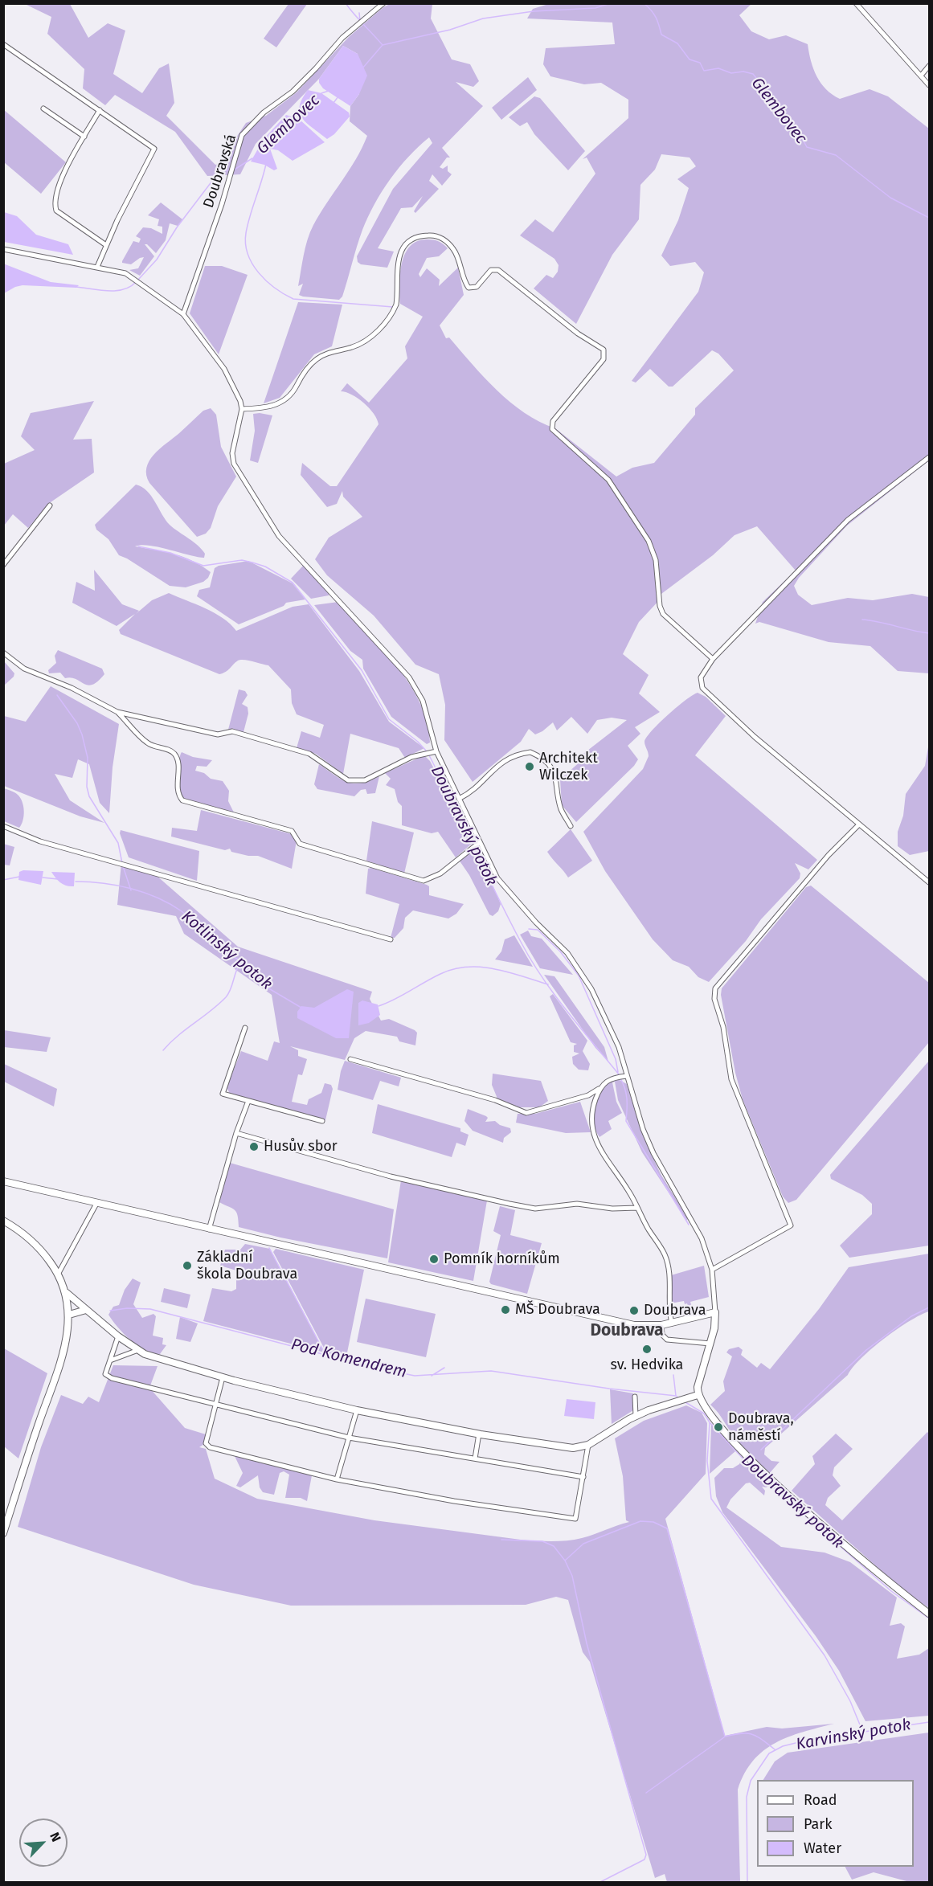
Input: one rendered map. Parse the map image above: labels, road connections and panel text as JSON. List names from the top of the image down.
{
  "streets": {
    "street": ["Doubravská"]
  },
  "districts": ["Doubrava"],
  "water": [
    "Glembovec",
    "Doubravský potok",
    "Kotlinský potok",
    "Pod Komendrem",
    "Karvinský potok"
  ],
  "places": [
    "Architekt Wilczek",
    "Husův sbor",
    "Pomník horníkům",
    "Základní škola Doubrava",
    "MŠ Doubrava",
    "Doubrava",
    "sv. Hedvika",
    "Doubrava, náměstí"
  ],
  "legend": ["Road", "Park", "Water"],
  "north": "top right"
}
